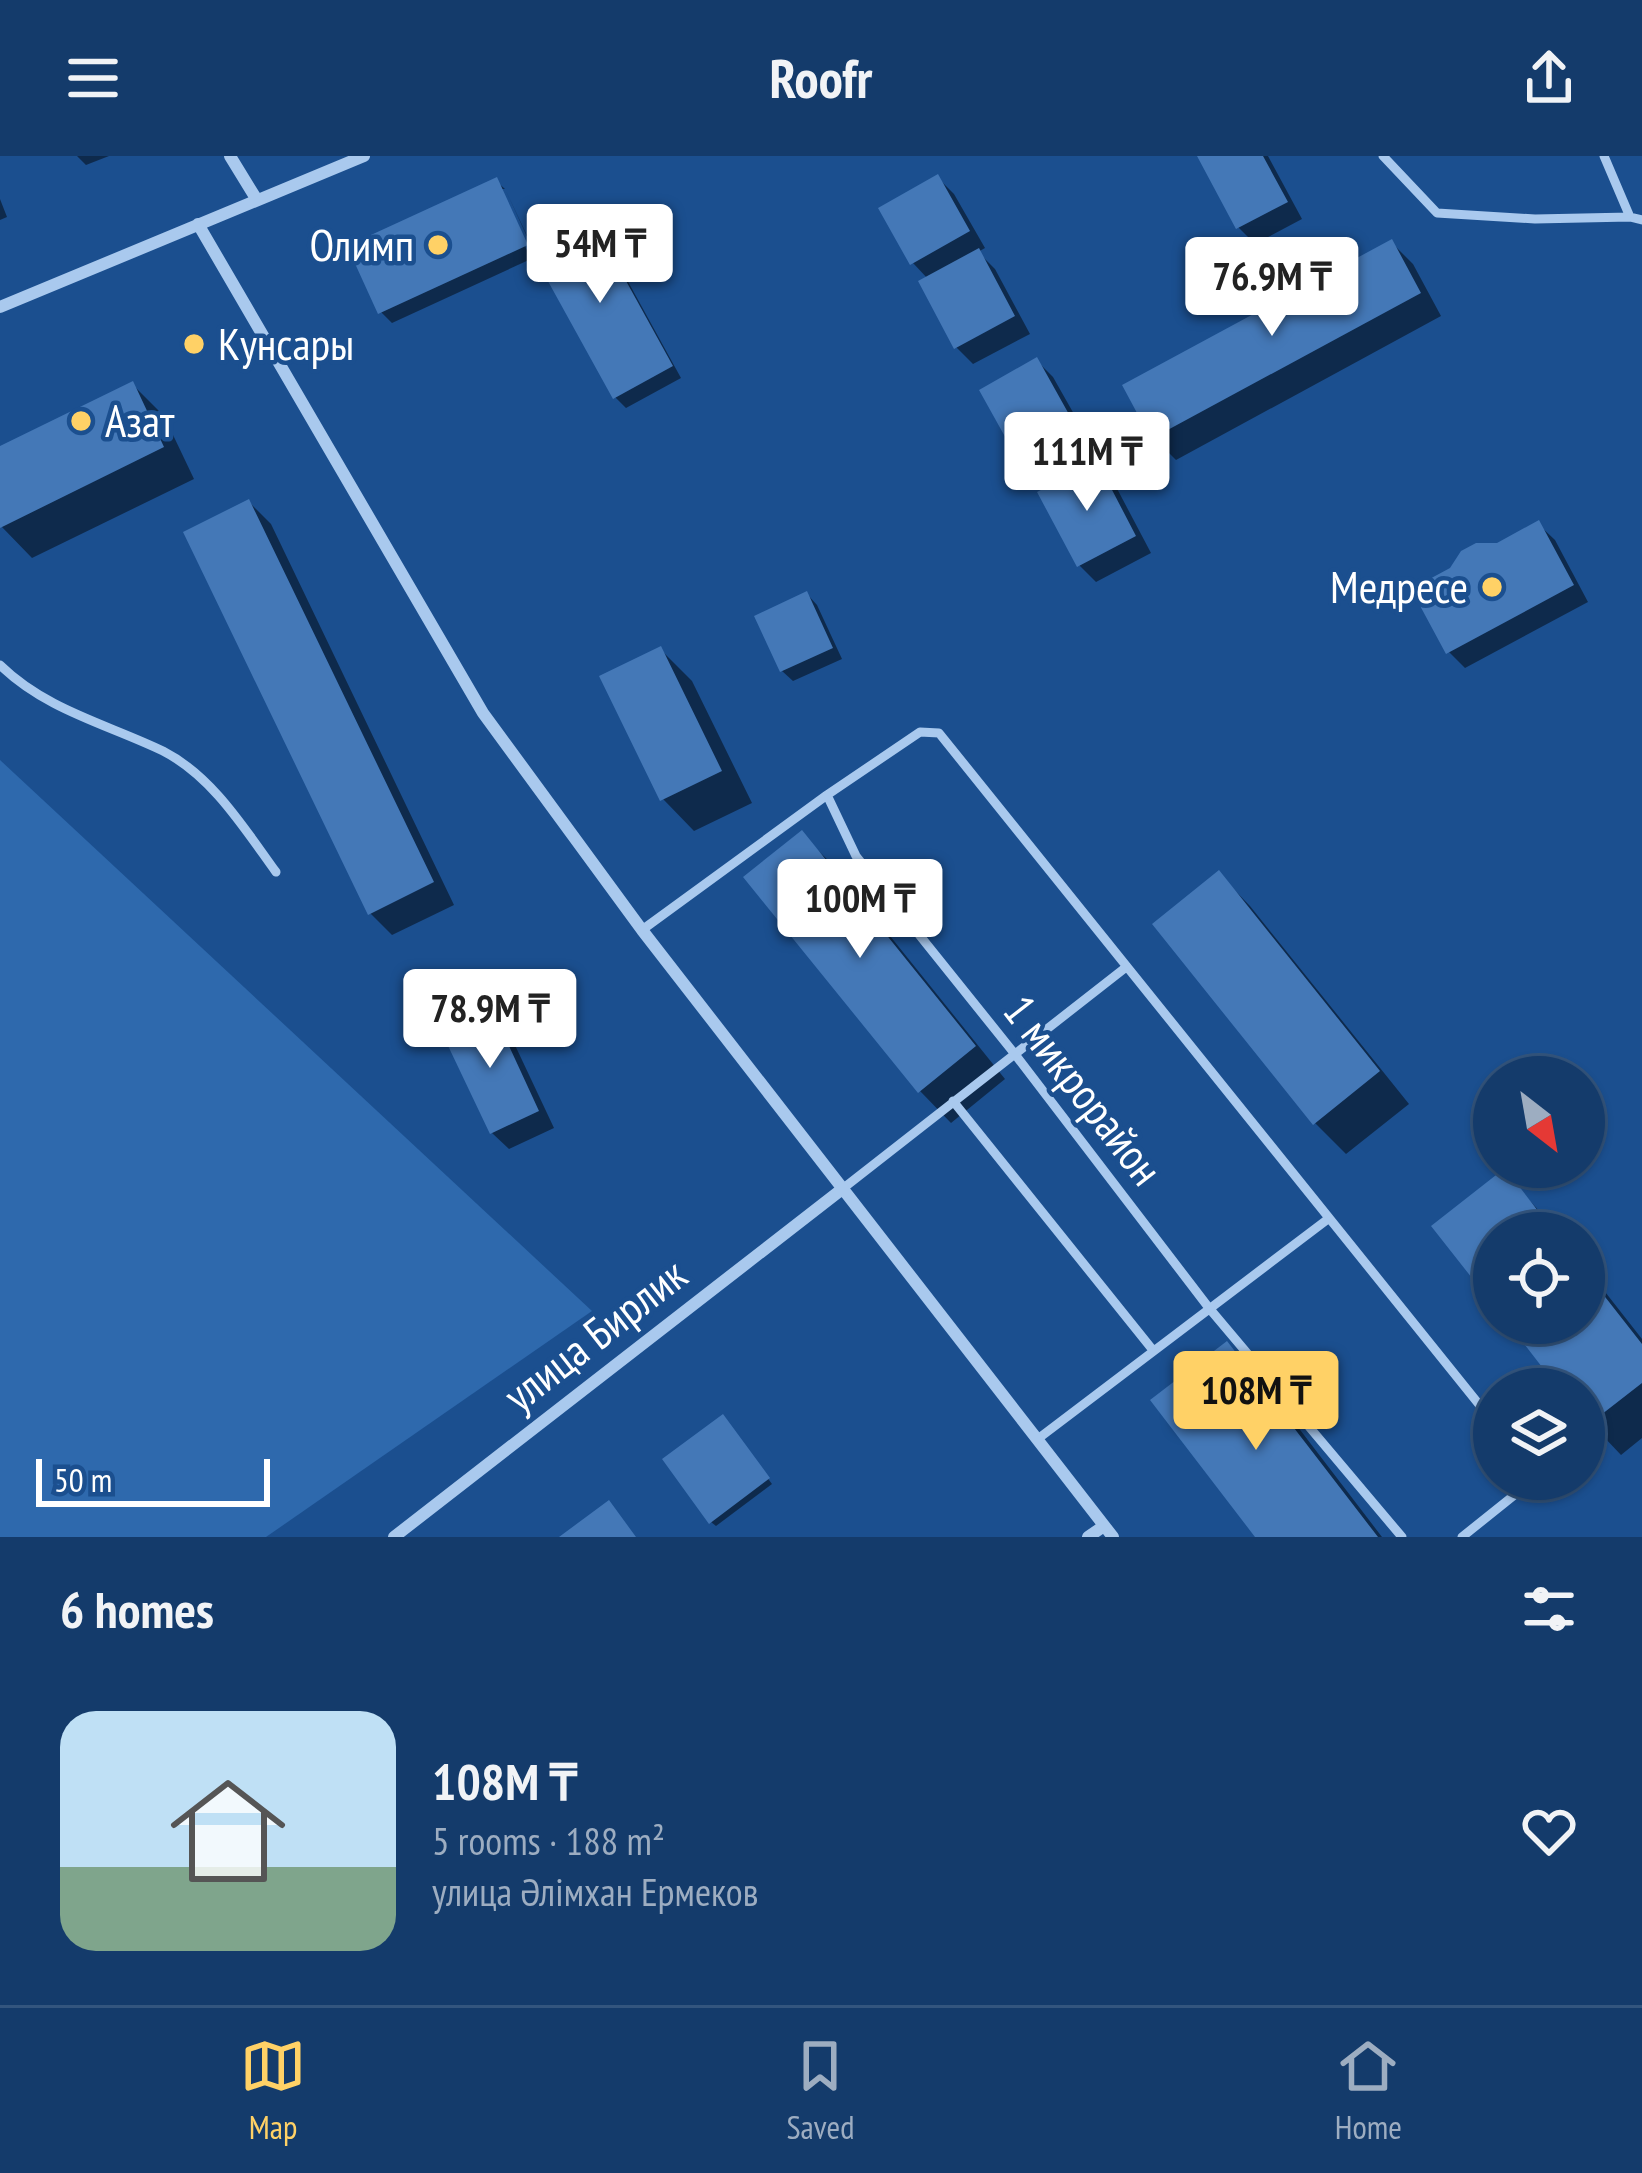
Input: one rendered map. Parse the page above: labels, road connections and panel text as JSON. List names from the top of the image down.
{
  "streets": {
    "street": ["улица Бирлик"],
    "lane": ["1 микрорайон"]
  },
  "places": [
    "Олимп",
    "Кунсары",
    "Азат",
    "Медресе"
  ],
  "scale_bar": "50 m",
  "north": "bottom right",
  "page": {
    "header": "Roofr",
    "price": [
      "54M ₸",
      "76.9M ₸",
      "111M ₸",
      "100M ₸",
      "78.9M ₸",
      "108M ₸"
    ],
    "scale": "50 m",
    "heading": "6 homes",
    "list": [
      {
        "name": "108M ₸",
        "note": "5 rooms · 188 m² · улица Әлімхан Ермеков"
      }
    ],
    "tabs": ["Map", "Saved", "Home"]
  }
}
